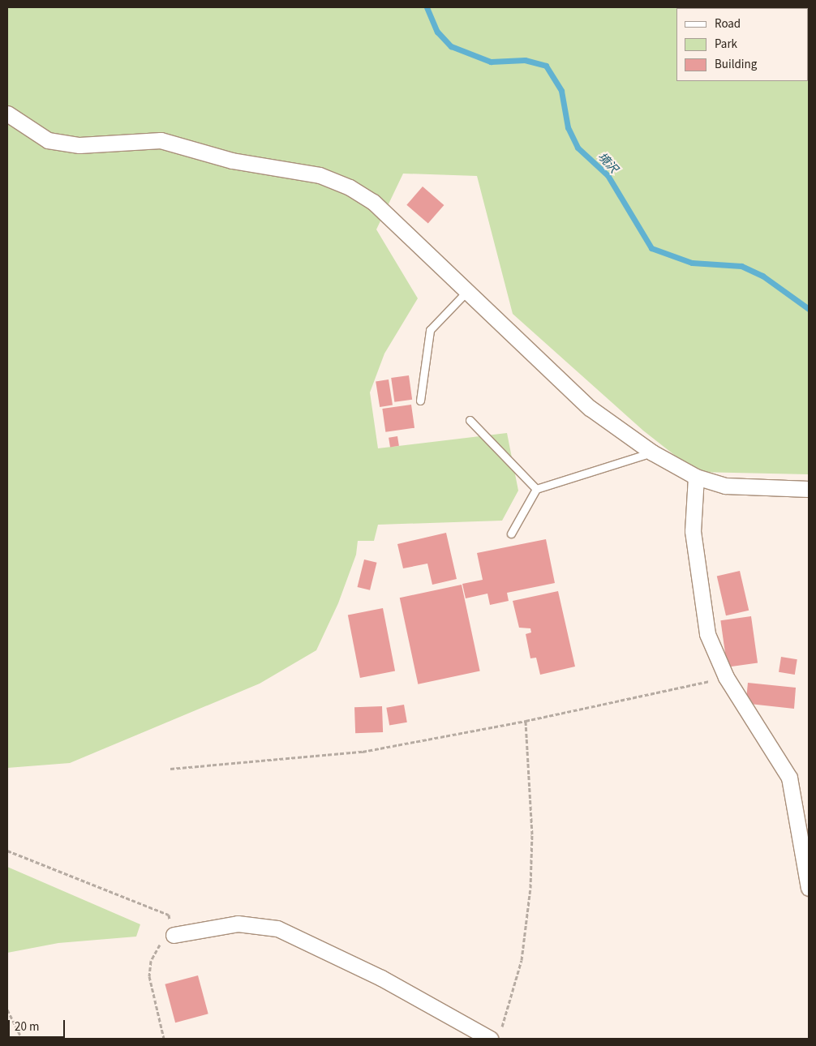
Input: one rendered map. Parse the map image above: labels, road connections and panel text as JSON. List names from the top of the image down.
{
  "water": ["境沢"],
  "legend": ["Road", "Park", "Building"],
  "scale_bar": "20 m"
}
